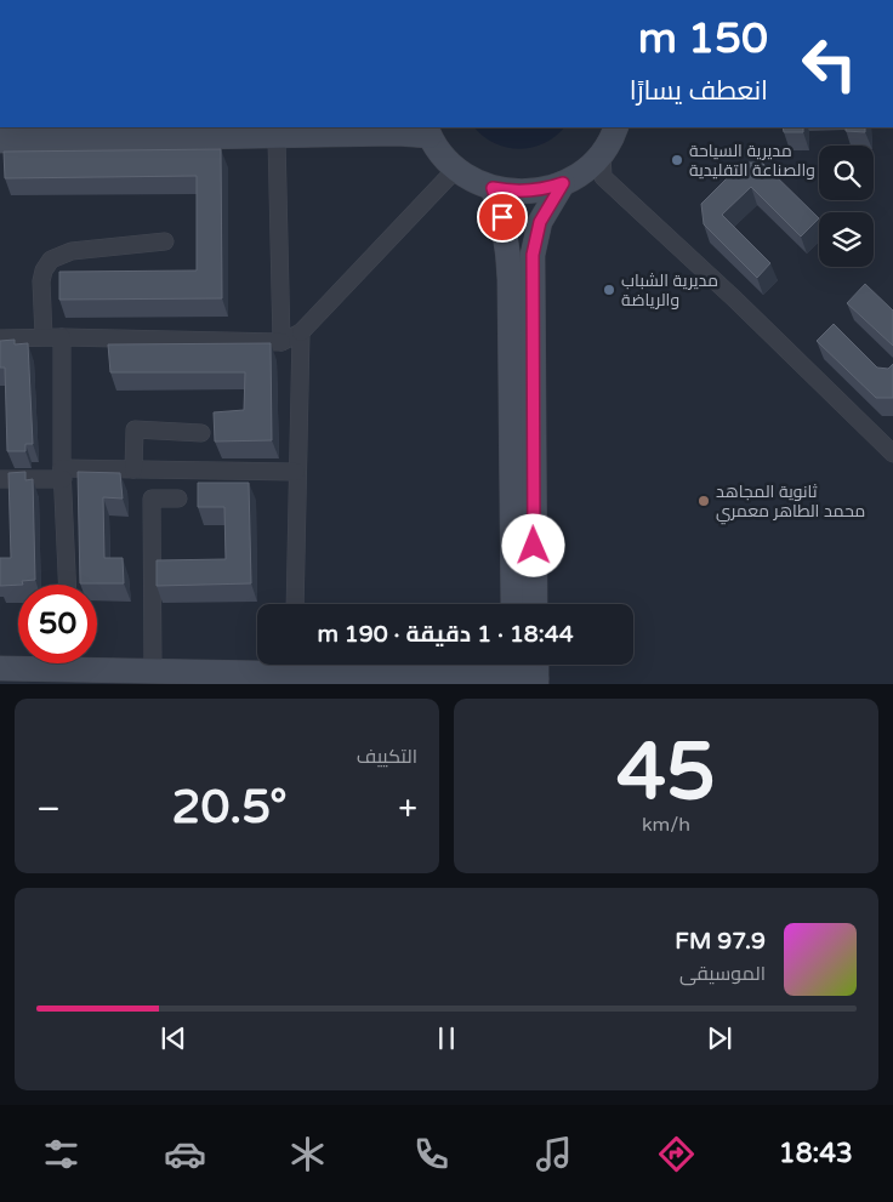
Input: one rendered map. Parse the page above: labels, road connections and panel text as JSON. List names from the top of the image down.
{
  "places": ["مديرية السياحة والصناعة التقليدية", "مديرية الشباب والرياضة", "ثانوية المجاهد محمد الطاهر معمري"],
  "page": {
    "turn": ["150 m", "انعطف يسارًا"],
    "limit": "50",
    "trip": "18:44 · 1 دقيقة · 190 m",
    "tile": [
      ["45", "km/h"],
      "التكييف"
    ],
    "heat": ["−", "20.5°", "+"],
    "song": ["97.9 FM", "الموسيقى"],
    "tabs": "18:43"
  }
}
